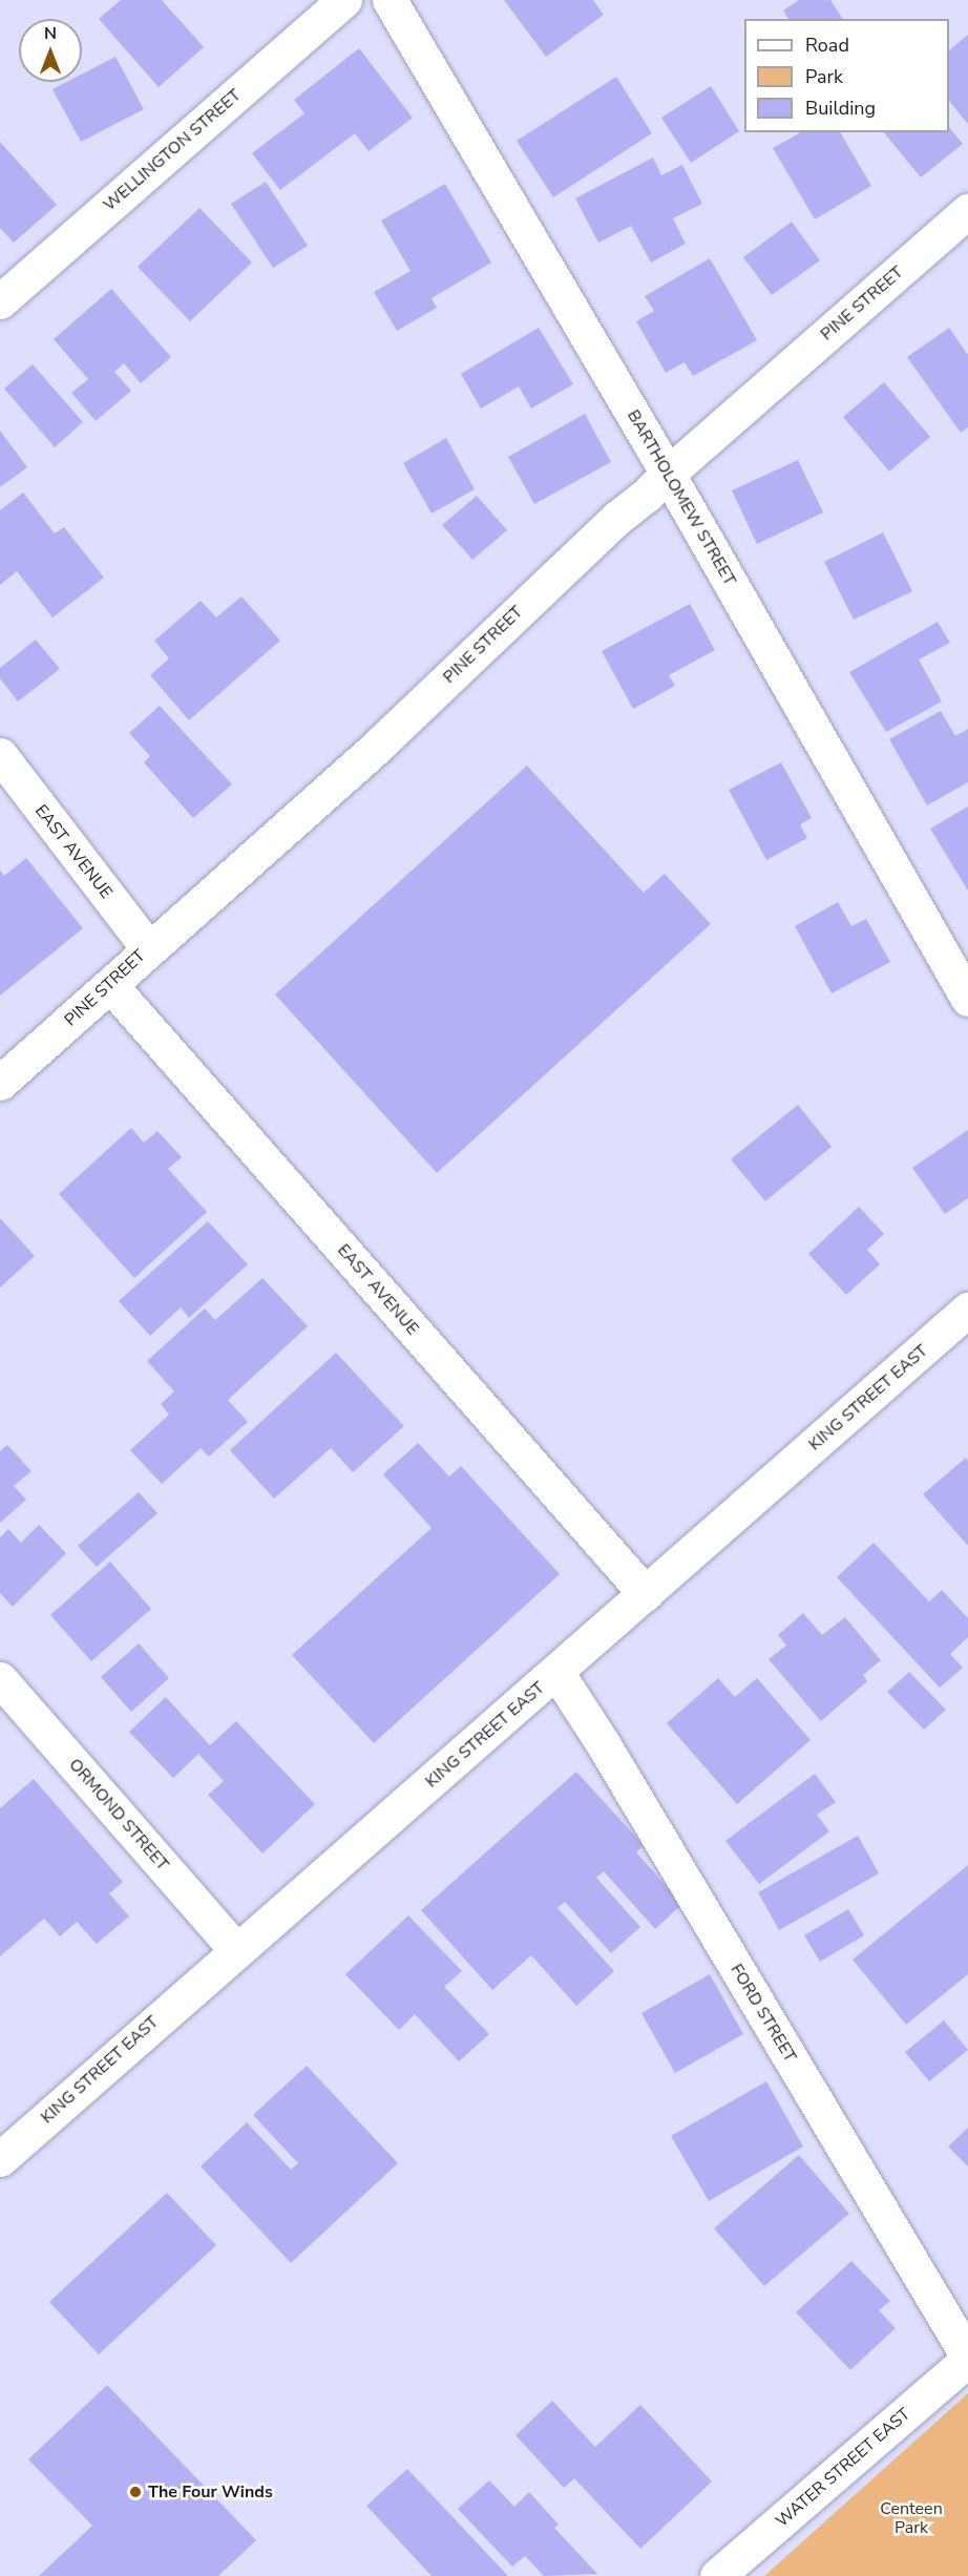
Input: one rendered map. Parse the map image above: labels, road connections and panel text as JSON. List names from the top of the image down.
{
  "streets": {
    "street": [
      "WELLINGTON STREET",
      "PINE STREET",
      "BARTHOLOMEW STREET",
      "EAST AVENUE",
      "KING STREET EAST",
      "ORMOND STREET",
      "FORD STREET",
      "WATER STREET EAST"
    ]
  },
  "crossings": [
    ["PINE STREET", "BARTHOLOMEW STREET"],
    ["PINE STREET", "EAST AVENUE"],
    ["EAST AVENUE", "KING STREET EAST"],
    ["KING STREET EAST", "ORMOND STREET"],
    ["KING STREET EAST", "FORD STREET"],
    ["FORD STREET", "WATER STREET EAST"]
  ],
  "parks": ["Centeen Park"],
  "places": ["The Four Winds"],
  "legend": ["Road", "Park", "Building"],
  "north": "top"
}
